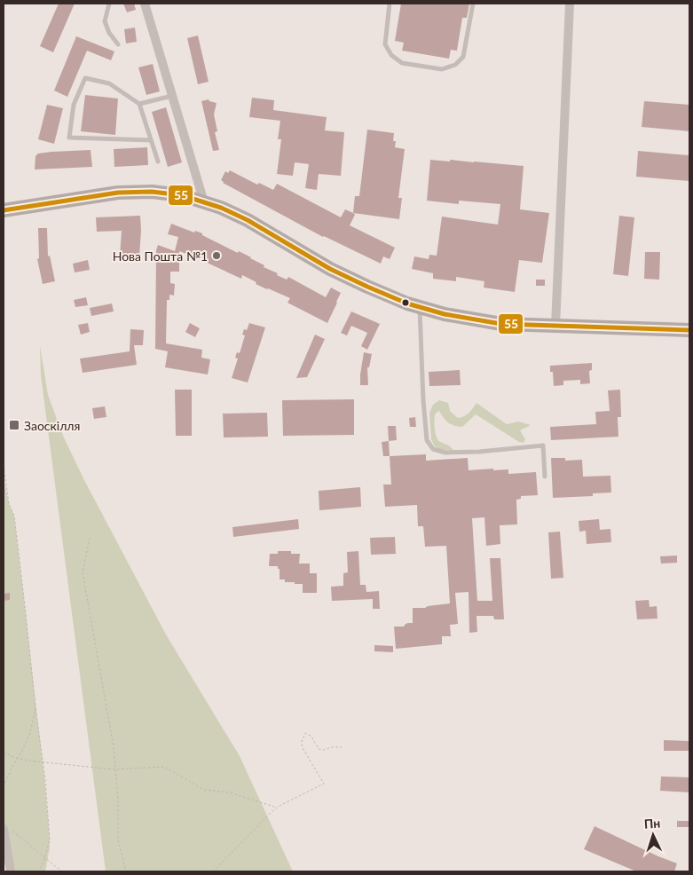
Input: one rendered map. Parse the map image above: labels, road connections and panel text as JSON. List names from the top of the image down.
{
  "places": {
    "other": ["Нова Пошта №1"],
    "transit": ["Заоскiлля"]
  },
  "lines": ["transit line 55"],
  "north": "top"
}
